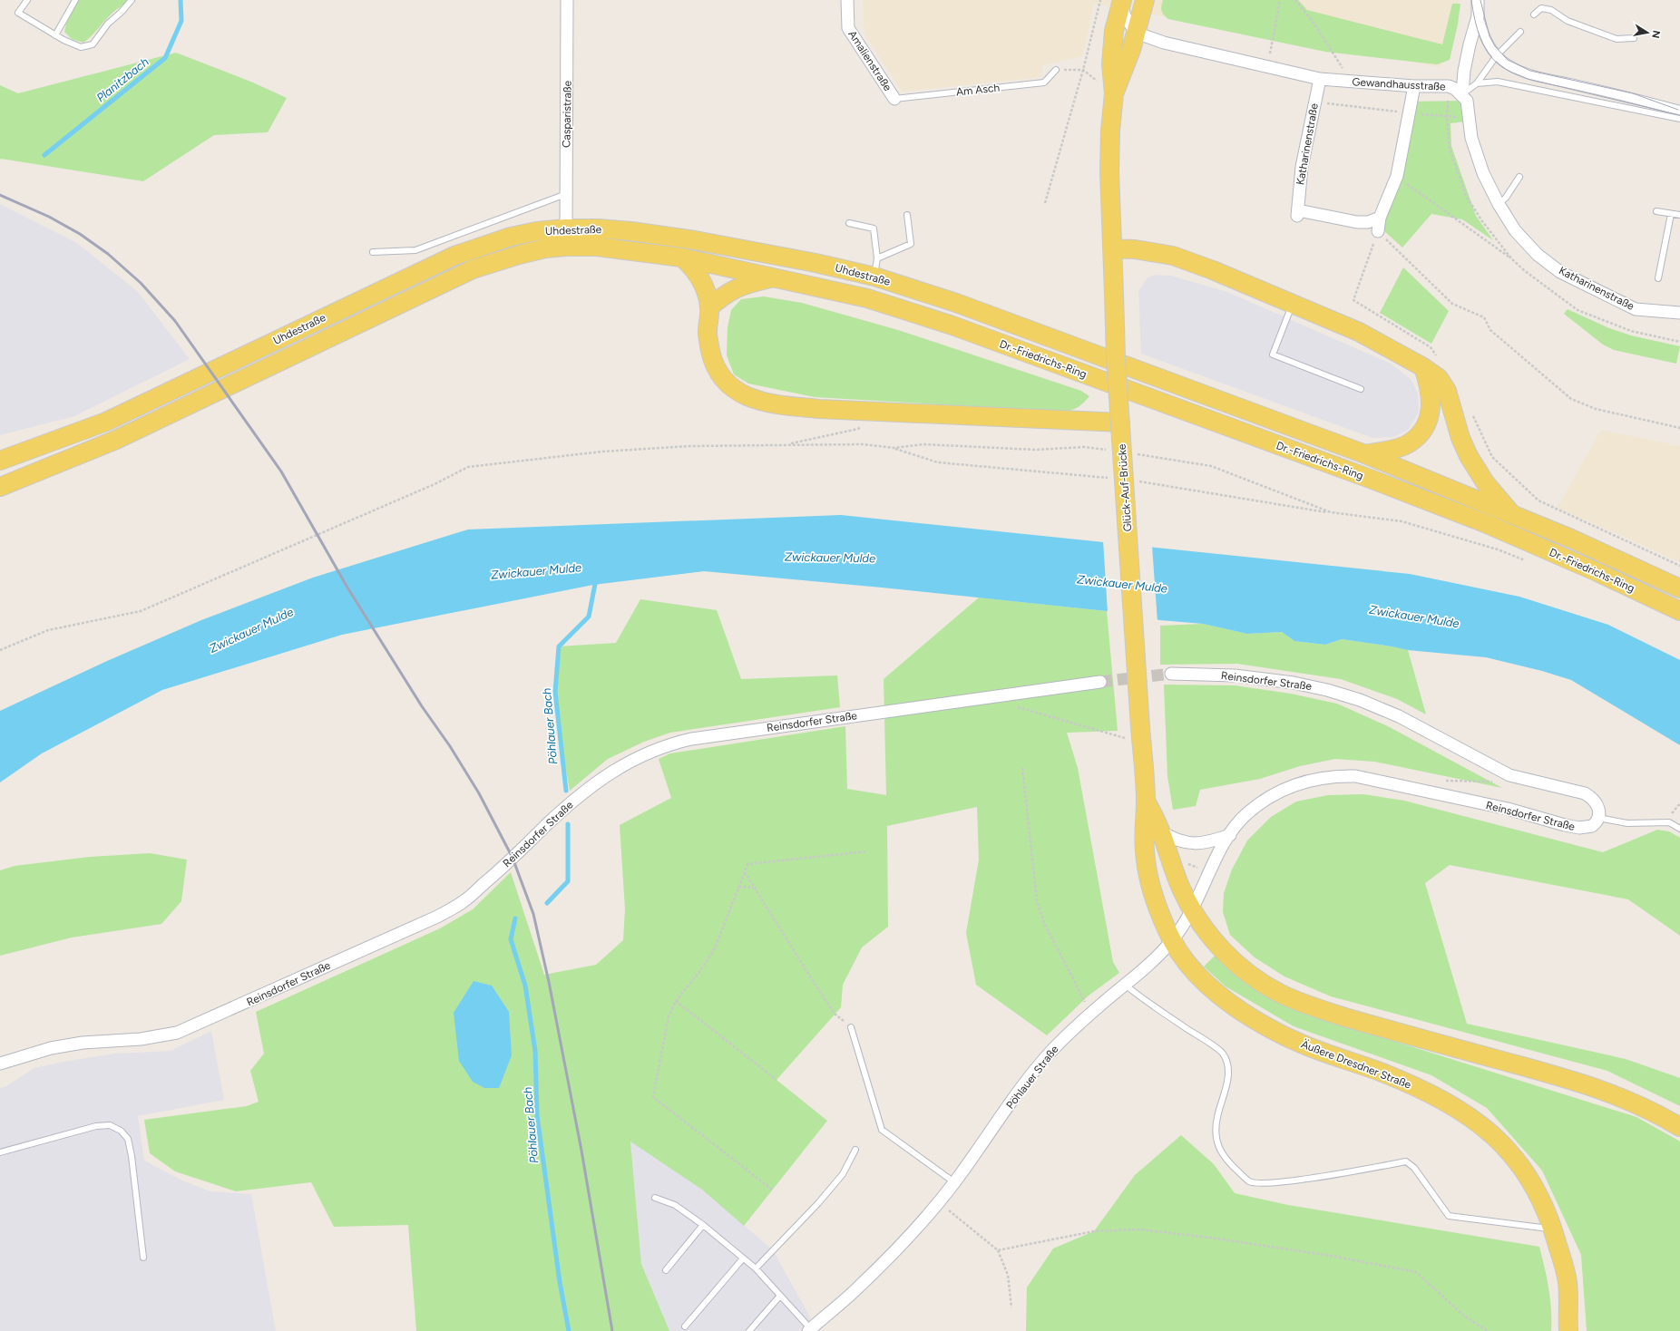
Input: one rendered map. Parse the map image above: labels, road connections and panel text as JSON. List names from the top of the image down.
{
  "streets": {
    "main road": [
      "Uhdestraße",
      "Dr.-Friedrichs-Ring",
      "Glück-Auf-Brücke",
      "Äußere Dresdner Straße"
    ],
    "street": [
      "Amalienstraße",
      "Gewandhausstraße",
      "Casparistraße",
      "Katharinenstraße",
      "Reinsdorfer Straße",
      "Pöhlauer Straße"
    ],
    "lane": ["Am Asch"]
  },
  "crossings": [
    ["Amalienstraße", "Am Asch"],
    ["Gewandhausstraße", "Katharinenstraße"],
    ["Casparistraße", "Uhdestraße"],
    ["Uhdestraße", "Dr.-Friedrichs-Ring"],
    ["Glück-Auf-Brücke", "Äußere Dresdner Straße"],
    ["Reinsdorfer Straße", "Äußere Dresdner Straße"],
    ["Reinsdorfer Straße", "Pöhlauer Straße"],
    ["Äußere Dresdner Straße", "Pöhlauer Straße"]
  ],
  "water": ["Planitzbach", "Zwickauer Mulde", "Pöhlauer Bach"],
  "north": "right"
}
